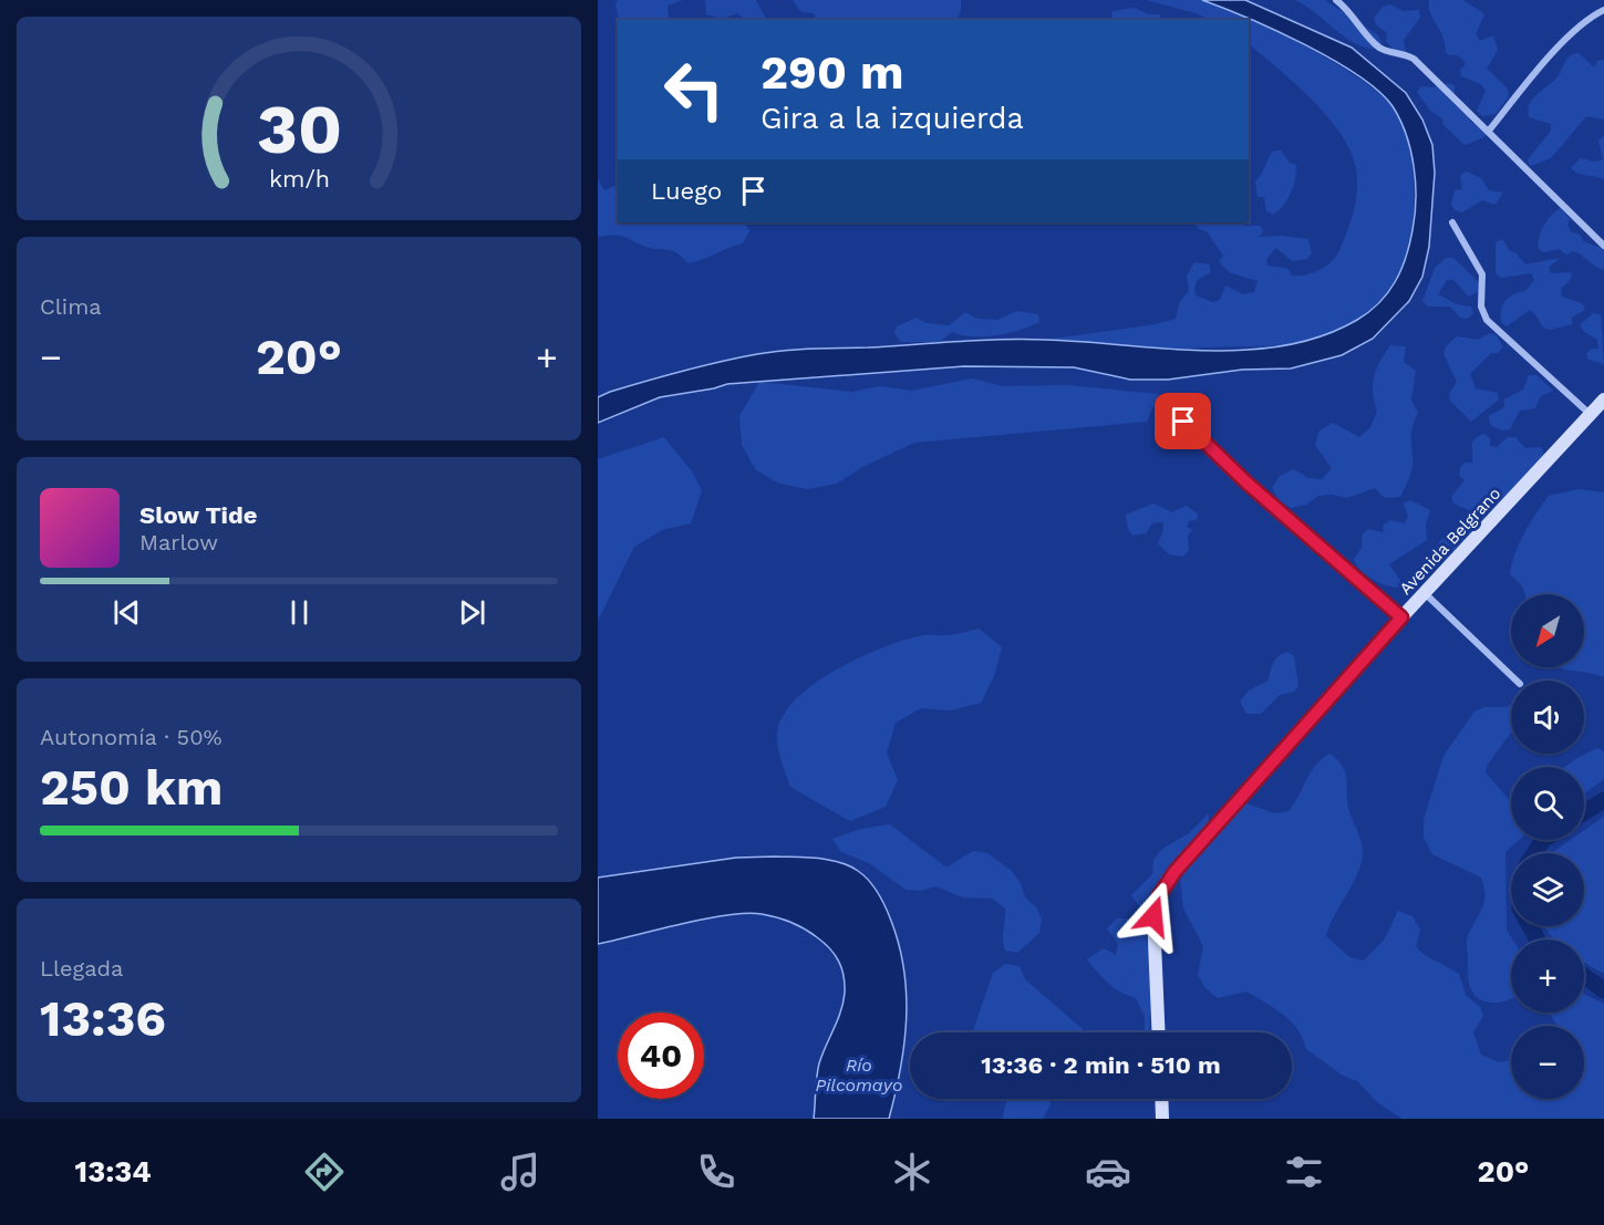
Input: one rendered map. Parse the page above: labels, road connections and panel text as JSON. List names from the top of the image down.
{
  "streets": {
    "street": ["Avenida Belgrano"]
  },
  "water": ["Río Pilcomayo"],
  "north": "bottom left",
  "page": {
    "turn": ["290 m", "Gira a la izquierda"],
    "then": "Luego",
    "tile": [
      "Clima",
      ["Autonomía · 50%", "250 km"],
      ["Llegada", "13:36"]
    ],
    "heat": ["−", "20°", "+"],
    "song": ["Slow Tide", "Marlow"],
    "map_buttons": ["+", "−"],
    "limit": "40",
    "trip": "13:36 · 2 min · 510 m",
    "tabs": ["13:34", "20°"],
    "gauge": ["30", "km/h"]
  }
}
